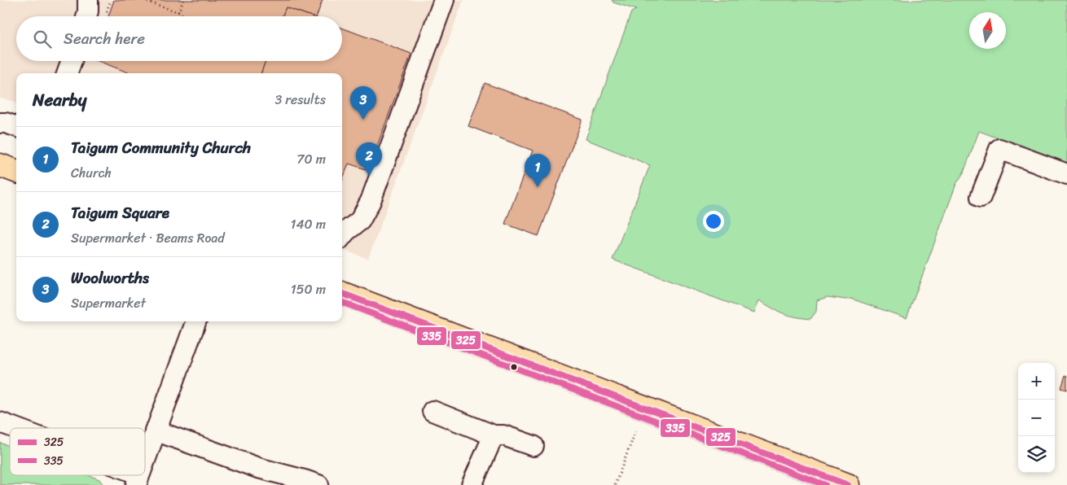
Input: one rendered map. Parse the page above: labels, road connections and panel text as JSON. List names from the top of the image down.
{
  "lines": ["transit line 325", "transit line 335"],
  "legend": ["325", "335"],
  "north": "top",
  "page": {
    "search": "Search here",
    "heading": ["Nearby", "3 results"],
    "pins": ["3", "2", "1"],
    "list": [
      {
        "mark": "1",
        "name": "Taigum Community Church",
        "note": "Church",
        "value": "70 m"
      },
      {
        "mark": "2",
        "name": "Taigum Square",
        "note": "Supermarket · Beams Road",
        "value": "140 m"
      },
      {
        "mark": "3",
        "name": "Woolworths",
        "note": "Supermarket",
        "value": "150 m"
      }
    ],
    "map_buttons": ["+", "−"]
  }
}
